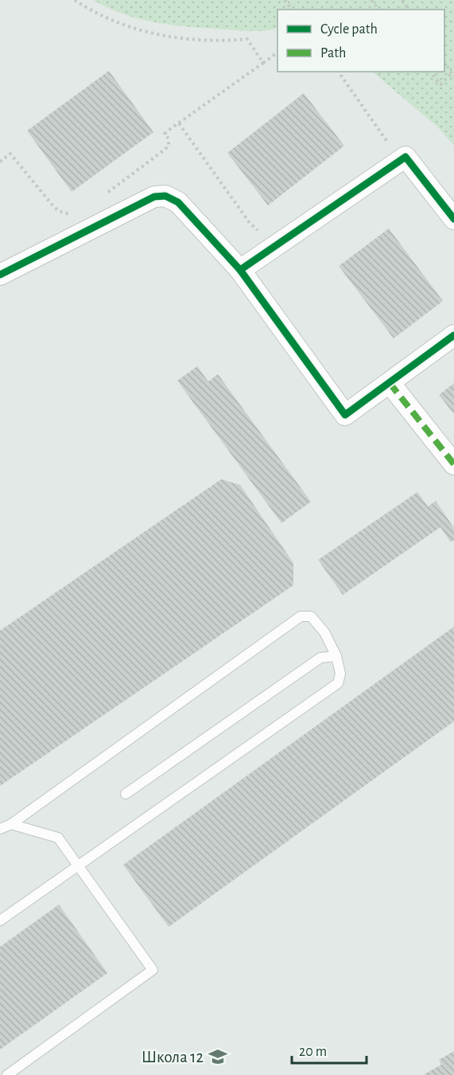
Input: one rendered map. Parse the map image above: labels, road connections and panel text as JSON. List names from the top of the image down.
{
  "places": {
    "school or university": ["Школа 12"]
  },
  "legend": ["Cycle path", "Path"],
  "scale_bar": "20 m"
}
